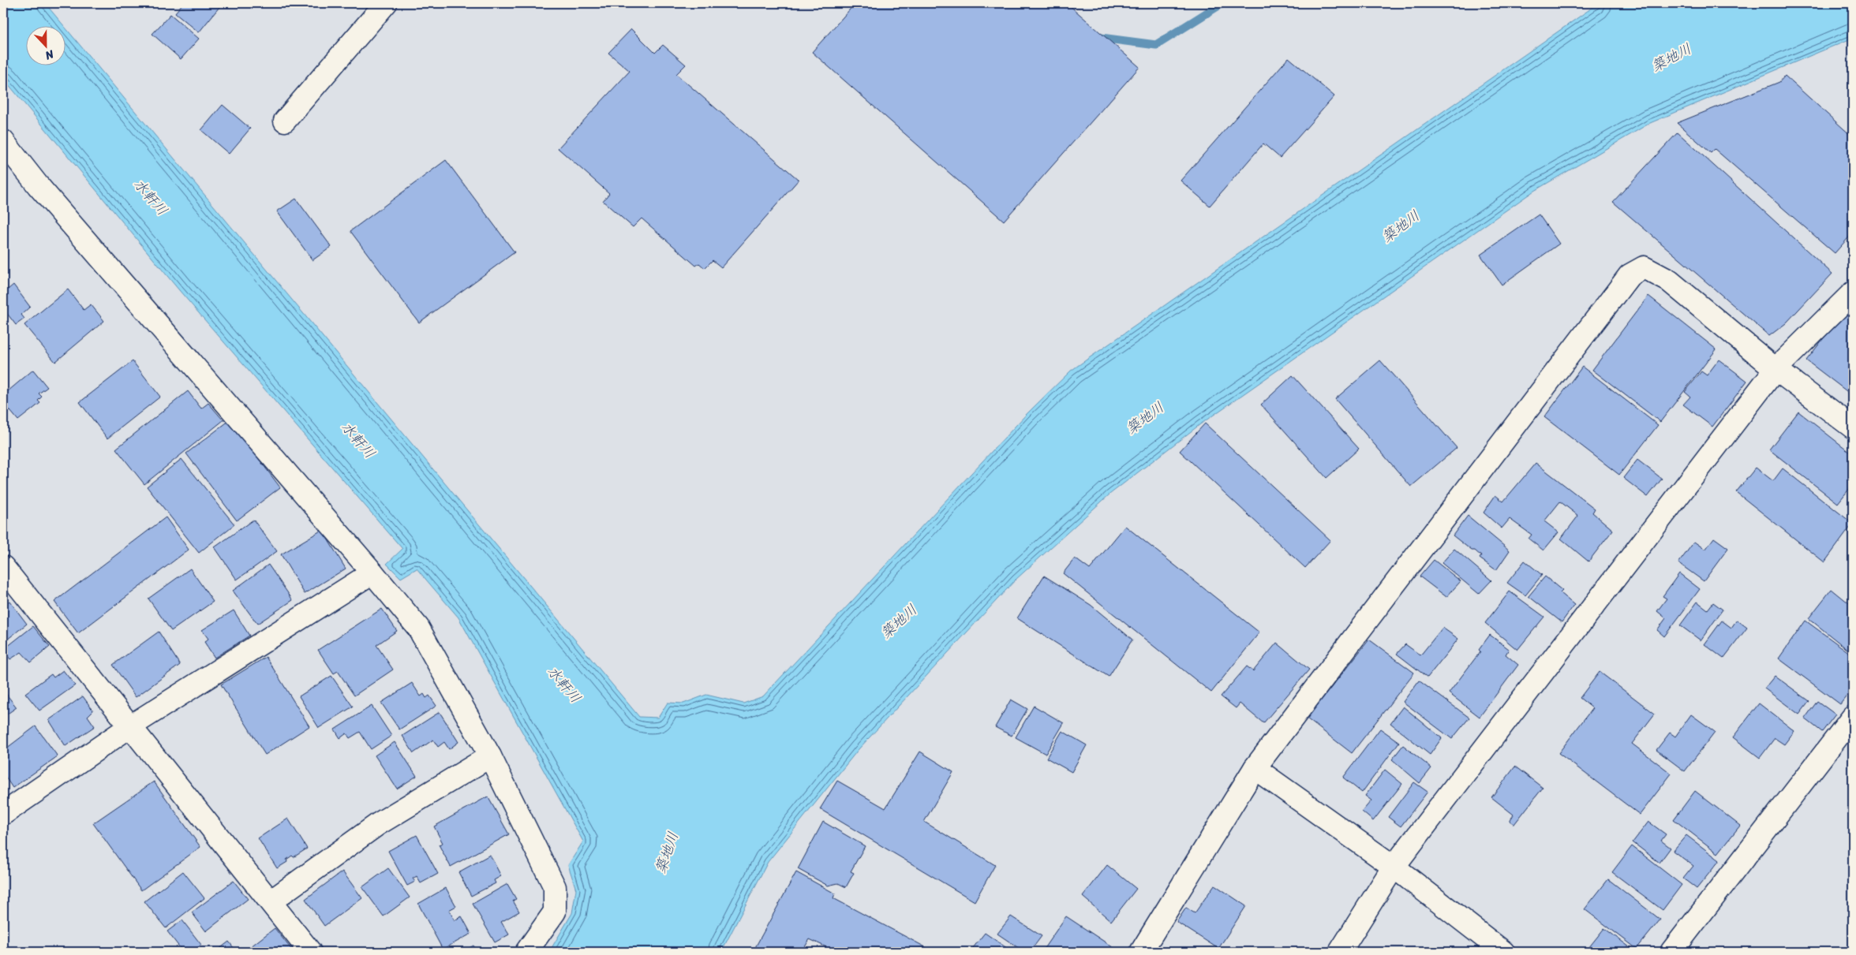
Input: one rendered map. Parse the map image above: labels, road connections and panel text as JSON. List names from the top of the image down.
{
  "water": ["築地川", "水軒川"],
  "north": "bottom"
}
